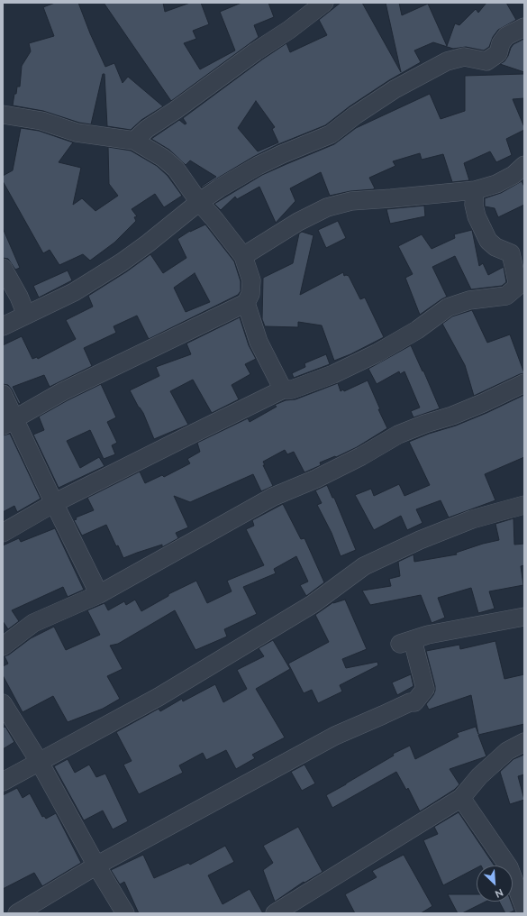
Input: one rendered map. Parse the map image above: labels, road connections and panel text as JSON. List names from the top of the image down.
{
  "north": "bottom right"
}
